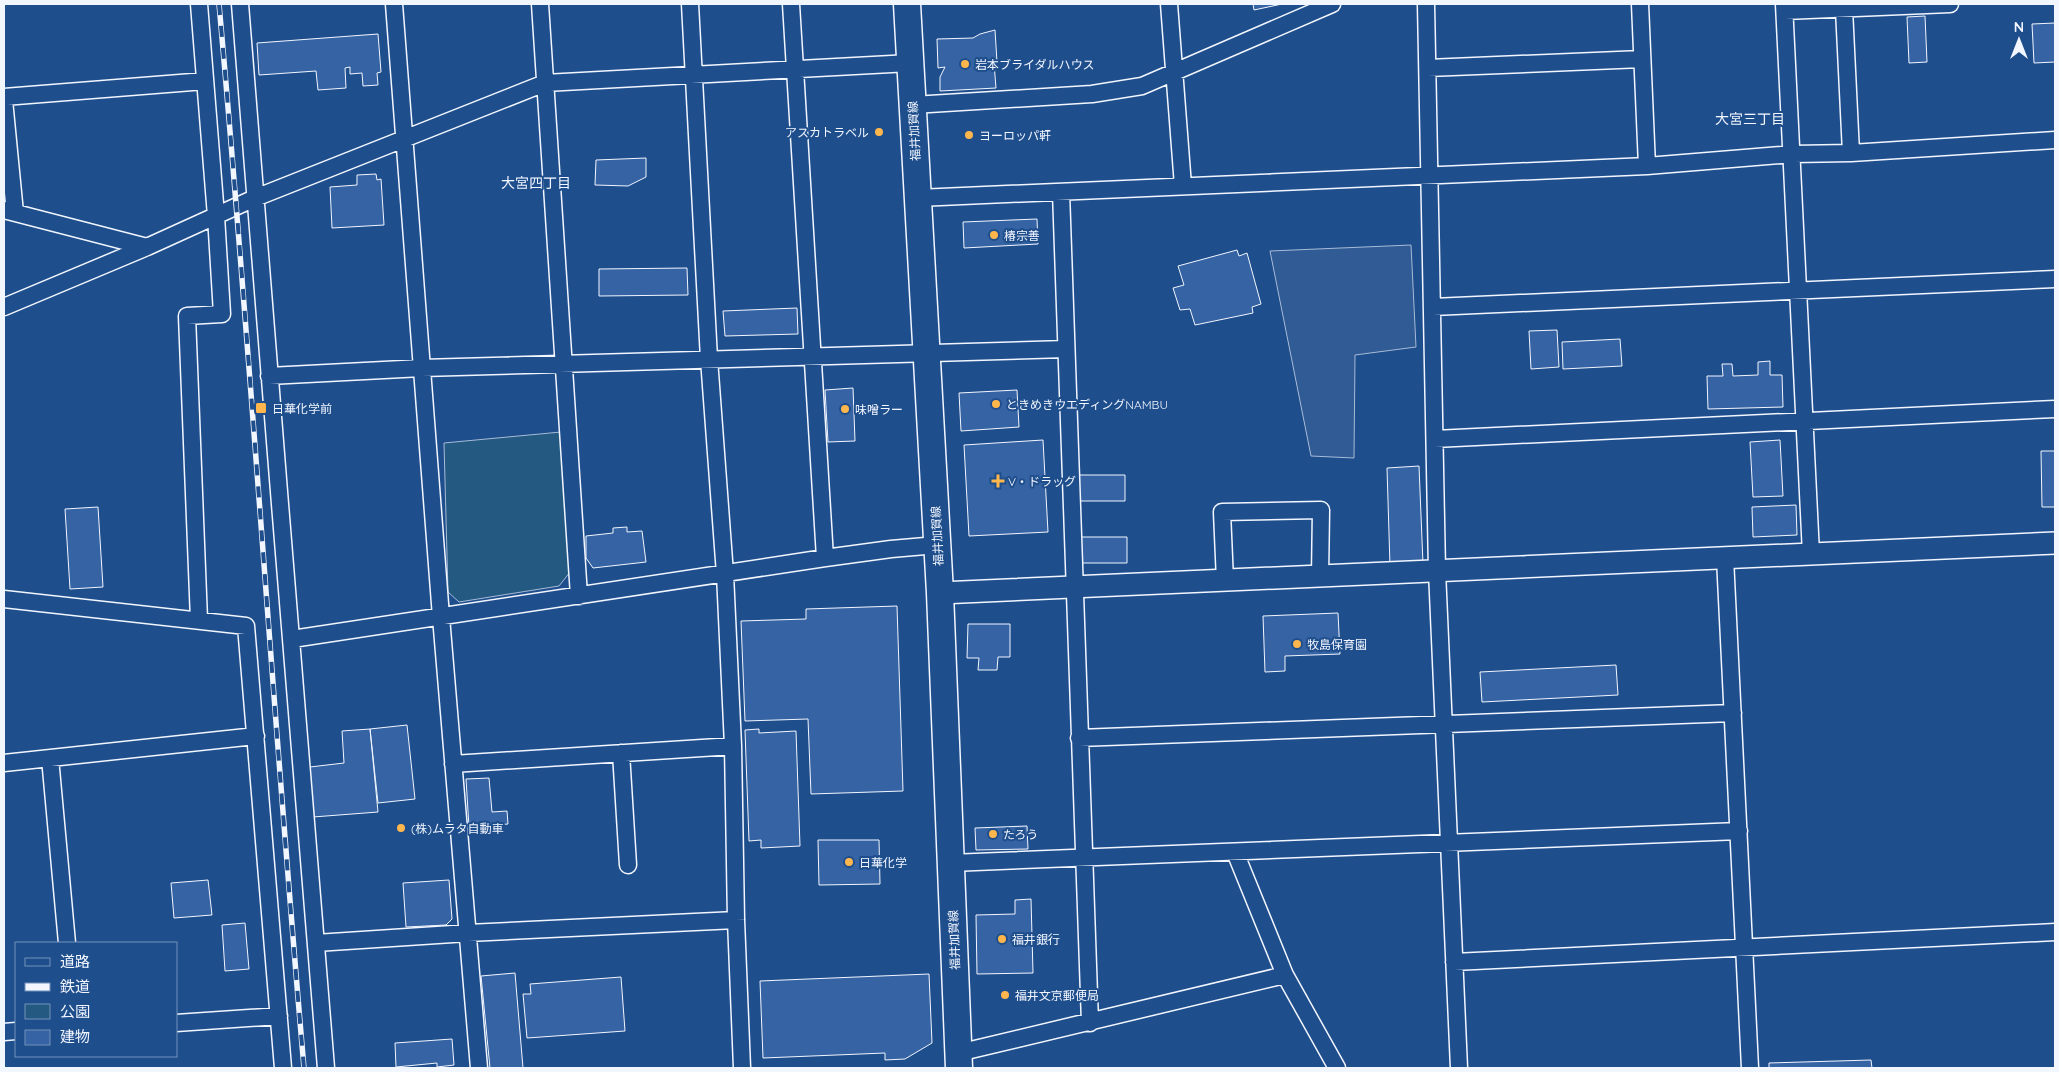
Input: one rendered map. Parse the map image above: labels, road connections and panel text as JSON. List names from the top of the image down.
{
  "streets": {
    "main road": ["福井加賀線"]
  },
  "districts": ["大宮三丁目", "大宮四丁目"],
  "places": {
    "other": [
      "岩本ブライダルハウス",
      "アスカトラベル",
      "ヨーロッパ軒",
      "椿宗善",
      "ときめきウエディングNAMBU",
      "味噌ラー",
      "牧島保育園",
      "(株)ムラタ自動車",
      "たろう",
      "日華化学",
      "福井銀行",
      "福井文京郵便局"
    ],
    "transit": ["日華化学前"],
    "health": ["V・ドラッグ"]
  },
  "legend": [
    "道路",
    "鉄道",
    "公園",
    "建物"
  ],
  "north": "top"
}
